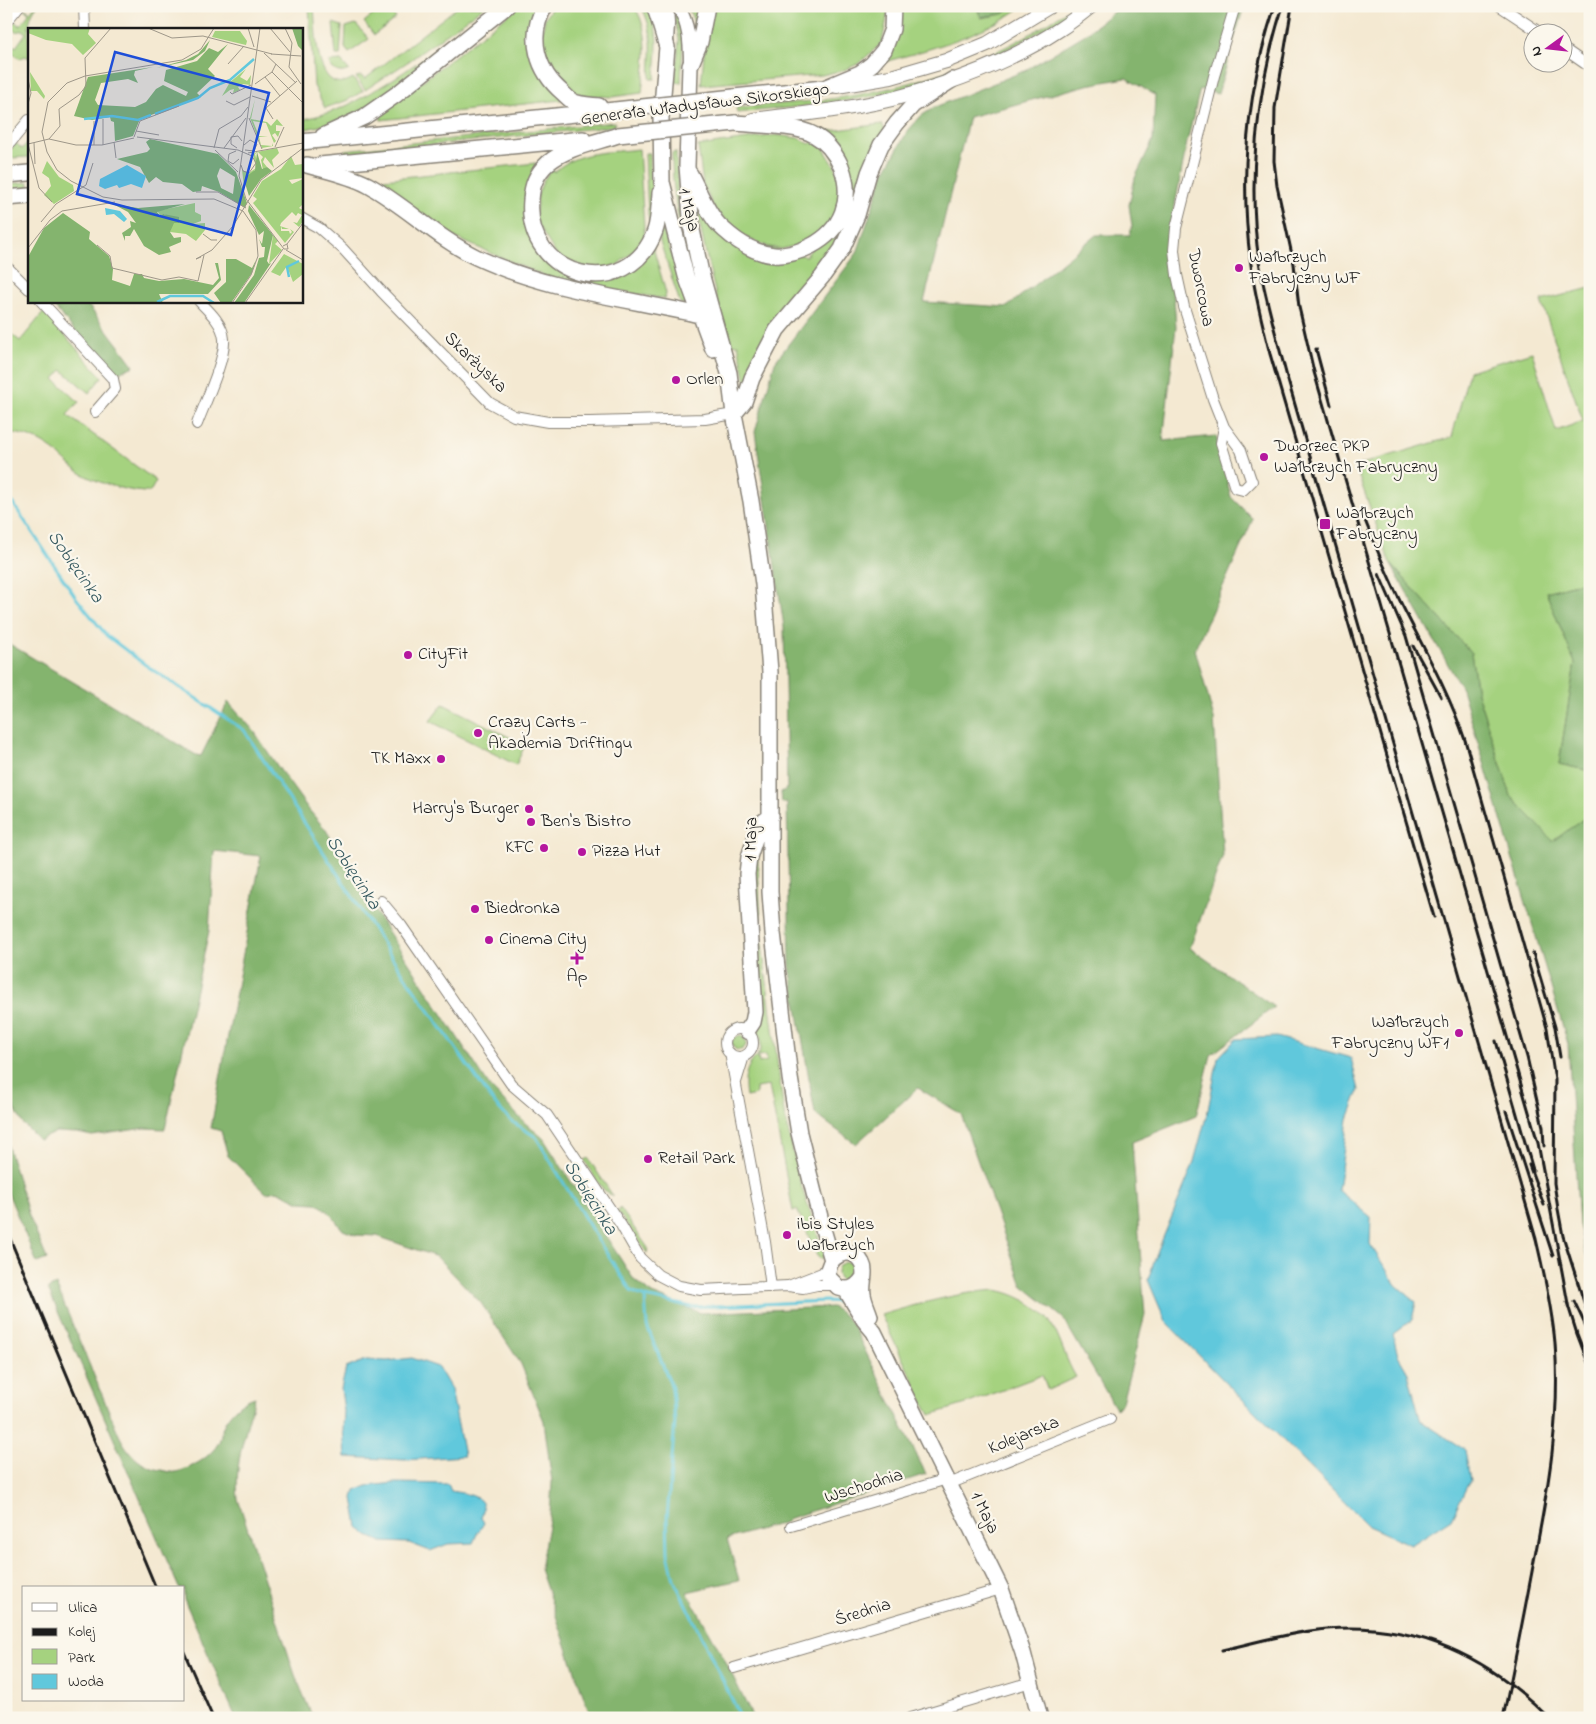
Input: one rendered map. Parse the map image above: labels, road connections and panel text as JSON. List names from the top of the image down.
{
  "streets": {
    "main road": ["Generała Władysława Sikorskiego", "1 Maja"],
    "street": [
      "Dworcowa",
      "Skarżyska",
      "Kolejarska",
      "Wschodnia",
      "Średnia"
    ]
  },
  "crossings": [
    ["1 Maja", "Skarżyska"],
    ["1 Maja", "Kolejarska"],
    ["1 Maja", "Wschodnia"],
    ["1 Maja", "Średnia"],
    ["Kolejarska", "Wschodnia"]
  ],
  "water": ["Sobięcinka"],
  "places": {
    "other": [
      "Wałbrzych Fabryczny WF",
      "Orlen",
      "Dworzec PKP Wałbrzych Fabryczny",
      "CityFit",
      "Crazy Carts - Akademia Driftingu",
      "TK Maxx",
      "Harry's Burger",
      "Ben's Bistro",
      "KFC",
      "Pizza Hut",
      "Biedronka",
      "Cinema City",
      "Wałbrzych Fabryczny WF1",
      "Retail Park",
      "ibis Styles Wałbrzych"
    ],
    "transit": ["Wałbrzych Fabryczny"],
    "health": ["Ap"]
  },
  "legend": [
    "Ulica",
    "Kolej",
    "Park",
    "Woda"
  ],
  "north": "left"
}
